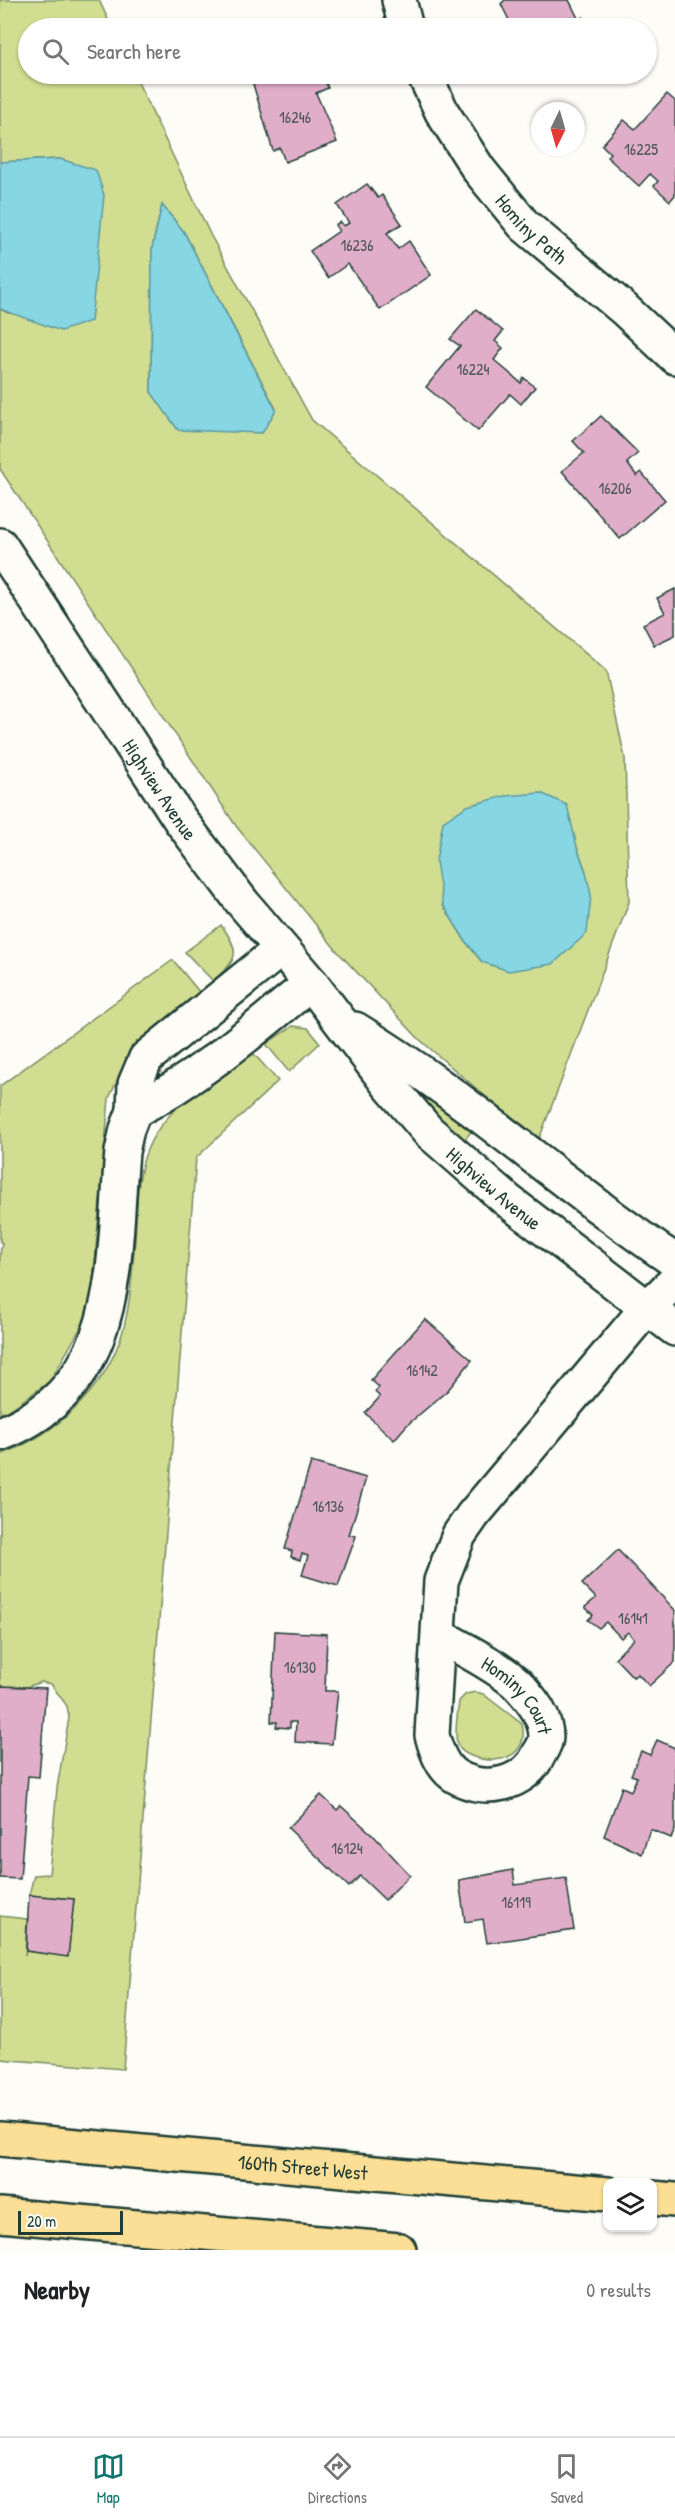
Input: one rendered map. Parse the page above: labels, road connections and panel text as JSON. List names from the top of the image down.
{
  "streets": {
    "main road": ["160th Street West"],
    "street": ["Hominy Path", "Highview Avenue", "Hominy Court"]
  },
  "crossings": [
    ["Highview Avenue", "Hominy Court"]
  ],
  "house_numbers": [
    "16246",
    "16225",
    "16236",
    "16224",
    "16206",
    "16142",
    "16136",
    "16141",
    "16130",
    "16124",
    "16119"
  ],
  "scale_bar": "20 m",
  "north": "bottom",
  "page": {
    "search": "Search here",
    "scale": "20 m",
    "heading": ["Nearby", "0 results"],
    "nav": ["Map", "Directions", "Saved"]
  }
}
